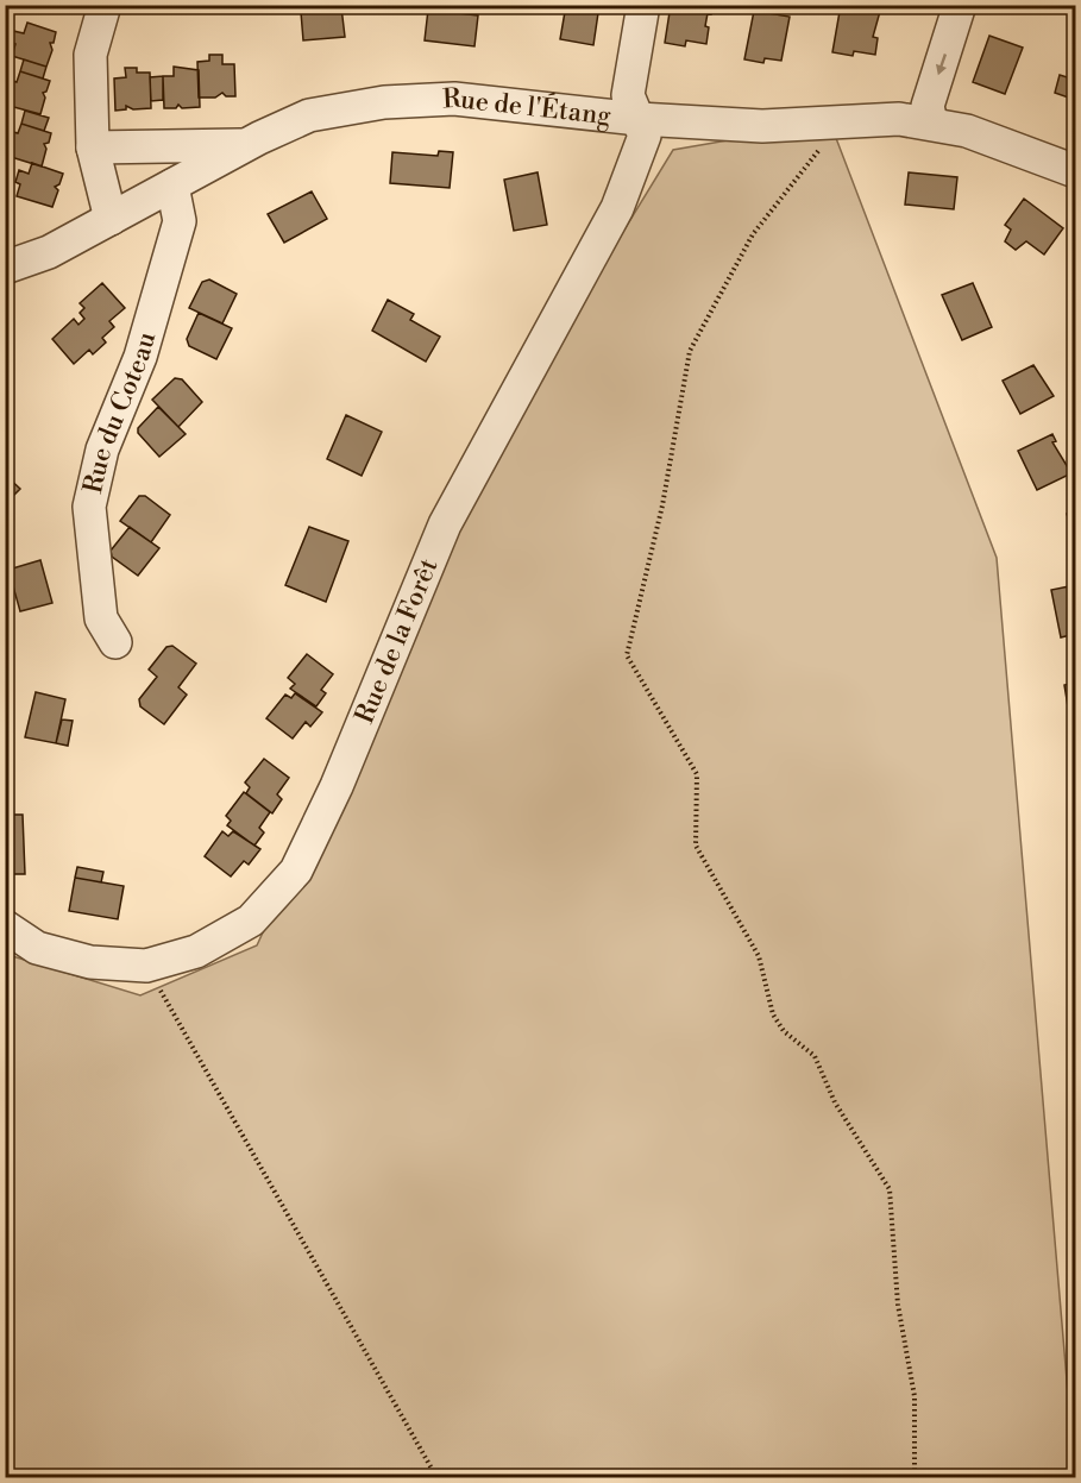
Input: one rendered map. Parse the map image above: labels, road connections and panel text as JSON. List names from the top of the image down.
{
  "streets": {
    "street": ["Rue de l'Étang", "Rue du Coteau", "Rue de la Forêt"]
  },
  "crossings": [
    ["Rue de l'Étang", "Rue du Coteau"],
    ["Rue de l'Étang", "Rue de la Forêt"]
  ]
}
